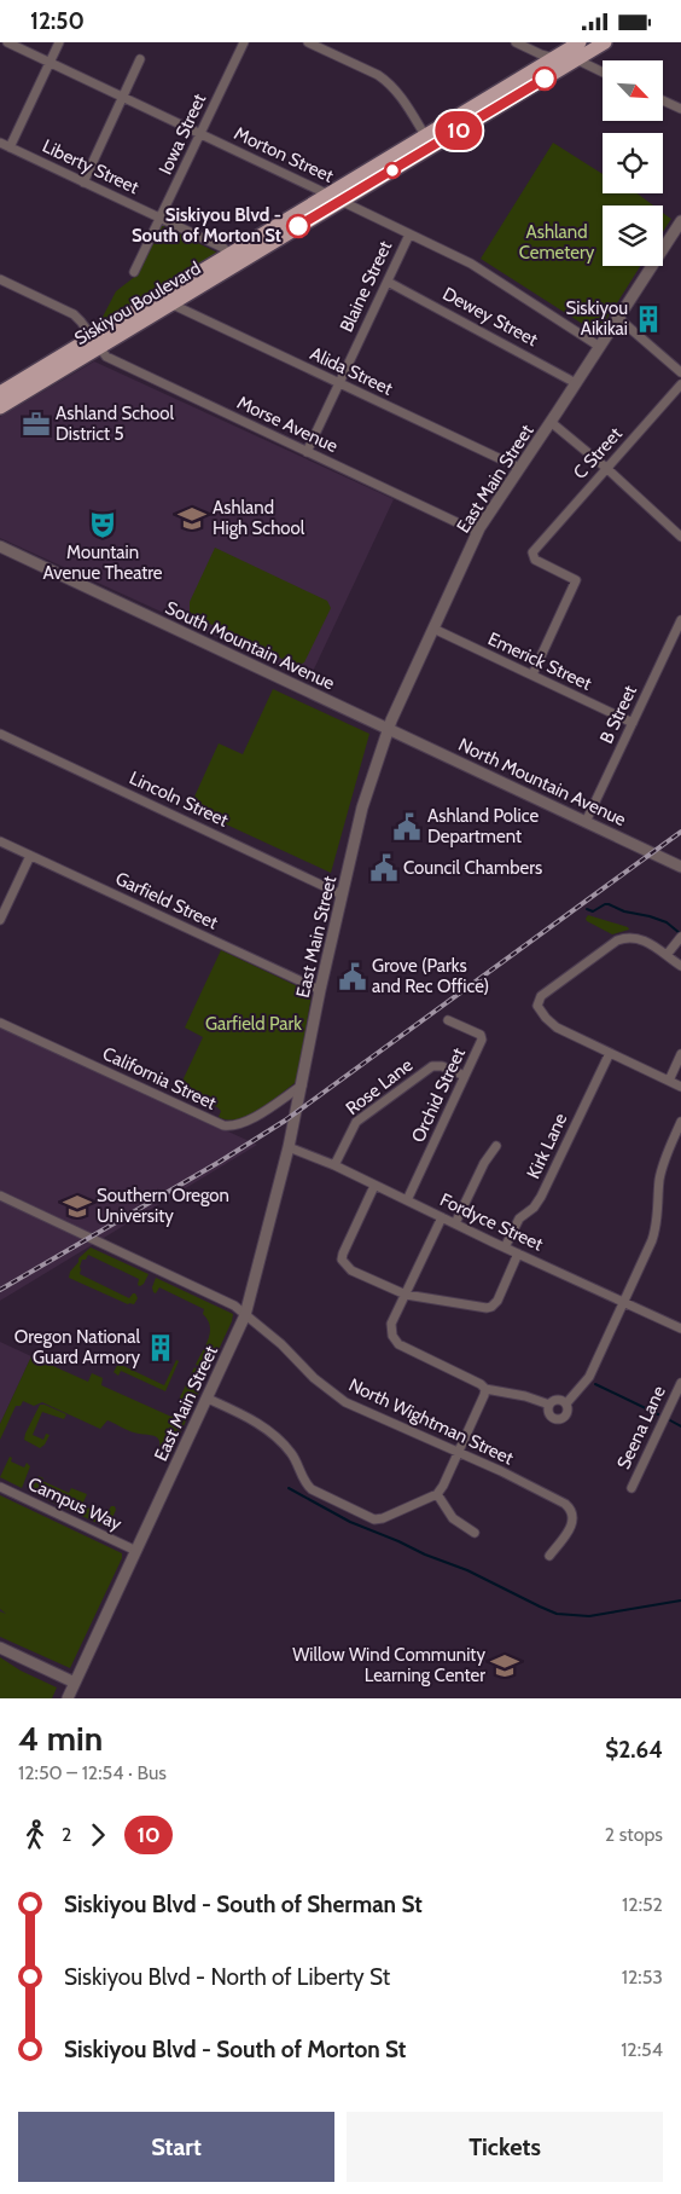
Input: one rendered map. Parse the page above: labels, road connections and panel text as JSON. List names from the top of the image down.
{
  "streets": {
    "main road": ["Siskiyou Boulevard"],
    "street": [
      "Iowa Street",
      "Morton Street",
      "Liberty Street",
      "Blaine Street",
      "Dewey Street",
      "Alida Street",
      "Morse Avenue",
      "C Street",
      "East Main Street",
      "South Mountain Avenue",
      "Emerick Street",
      "B Street",
      "North Mountain Avenue",
      "Lincoln Street",
      "Garfield Street",
      "California Street",
      "Rose Lane",
      "Orchid Street",
      "Kirk Lane",
      "Fordyce Street",
      "North Wightman Street",
      "Seena Lane",
      "Campus Way"
    ]
  },
  "crossings": [
    ["Iowa Street", "Morton Street"],
    ["Iowa Street", "Liberty Street"],
    ["Morton Street", "Blaine Street"],
    ["Morton Street", "Siskiyou Boulevard"],
    ["Morton Street", "East Main Street"],
    ["Liberty Street", "Siskiyou Boulevard"],
    ["Blaine Street", "Dewey Street"],
    ["Blaine Street", "Alida Street"],
    ["Blaine Street", "Morse Avenue"],
    ["Siskiyou Boulevard", "Alida Street"],
    ["Siskiyou Boulevard", "Morse Avenue"],
    ["Dewey Street", "East Main Street"],
    ["Alida Street", "East Main Street"],
    ["Morse Avenue", "East Main Street"],
    ["C Street", "Emerick Street"],
    ["East Main Street", "South Mountain Avenue"],
    ["East Main Street", "Emerick Street"],
    ["East Main Street", "North Mountain Avenue"],
    ["East Main Street", "Lincoln Street"],
    ["East Main Street", "Garfield Street"],
    ["East Main Street", "California Street"],
    ["East Main Street", "Fordyce Street"],
    ["East Main Street", "North Wightman Street"],
    ["East Main Street", "Campus Way"],
    ["South Mountain Avenue", "North Mountain Avenue"],
    ["Emerick Street", "B Street"],
    ["B Street", "North Mountain Avenue"],
    ["Rose Lane", "Orchid Street"],
    ["Rose Lane", "Fordyce Street"],
    ["Orchid Street", "Fordyce Street"],
    ["Kirk Lane", "Fordyce Street"]
  ],
  "parks": ["Ashland Cemetery", "Garfield Park"],
  "places": {
    "other": ["Siskiyou Blvd - South of Morton St"],
    "building": ["Siskiyou Aikikai", "Oregon National Guard Armory"],
    "office": ["Ashland School District 5"],
    "school or university": ["Ashland High School", "Southern Oregon University", "Willow Wind Community Learning Center"],
    "theatre": ["Mountain Avenue Theatre"],
    "public building": ["Ashland Police Department", "Council Chambers", "Grove (Parks and Rec Office)"]
  },
  "lines": ["bus line 10"],
  "north": "bottom right",
  "page": {
    "status": "12:50",
    "on_map": "10",
    "heading": ["4 min", "12:50 – 12:54 · Bus", "$2.64"],
    "legs": ["2", "10", "2 stops"],
    "list": [
      {
        "name": "Siskiyou Blvd - South of Sherman St",
        "value": "12:52"
      },
      {
        "name": "Siskiyou Blvd - North of Liberty St",
        "value": "12:53"
      },
      {
        "name": "Siskiyou Blvd - South of Morton St",
        "value": "12:54"
      }
    ],
    "buttons": ["Start", "Tickets"]
  }
}
